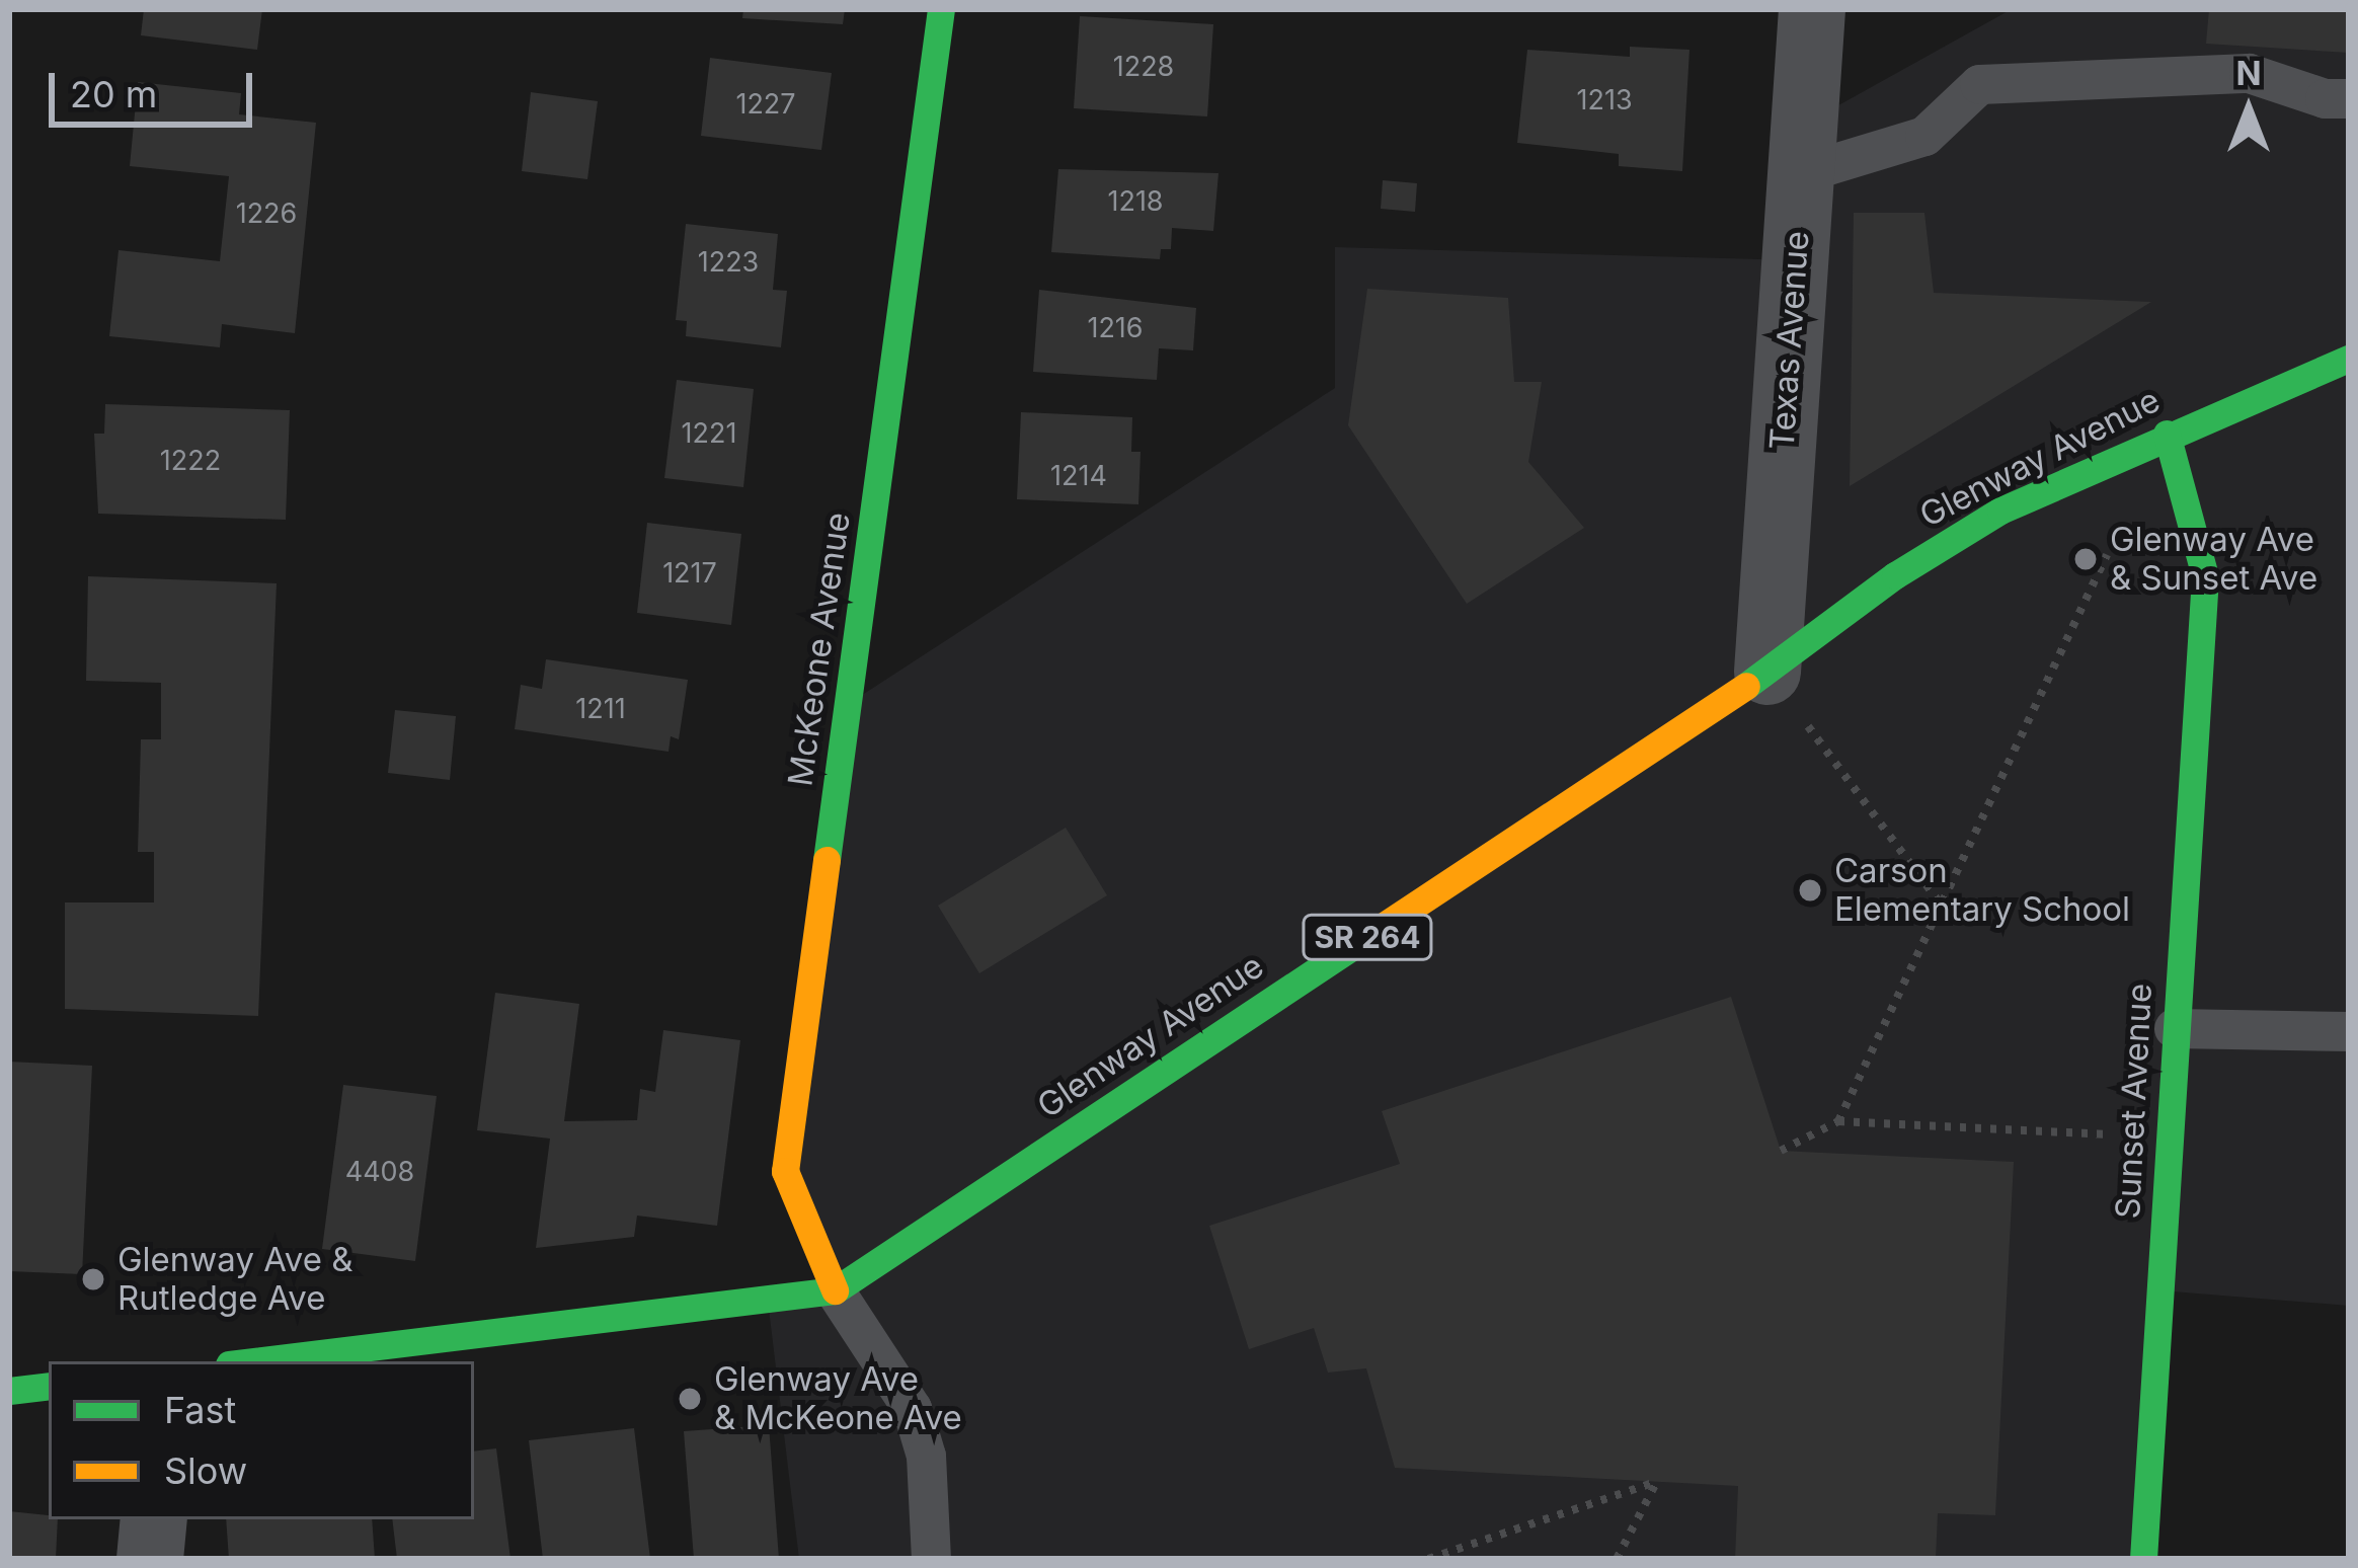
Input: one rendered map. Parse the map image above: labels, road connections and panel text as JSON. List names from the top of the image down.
{
  "streets": {
    "main road": [
      "Glenway Avenue",
      "McKeone Avenue",
      "SR 264",
      "Sunset Avenue"
    ],
    "street": ["Texas Avenue"]
  },
  "crossings": [
    ["Texas Avenue", "Glenway Avenue"],
    ["Glenway Avenue", "McKeone Avenue"],
    ["Glenway Avenue", "Sunset Avenue"]
  ],
  "places": [
    "Glenway Ave & Sunset Ave",
    "Carson Elementary School",
    "Glenway Ave & Rutledge Ave",
    "Glenway Ave & McKeone Ave"
  ],
  "house_numbers": [
    "1228",
    "1213",
    "1227",
    "1218",
    "1226",
    "1223",
    "1216",
    "1221",
    "1222",
    "1214",
    "1217",
    "1211",
    "4408"
  ],
  "legend": ["Fast", "Slow"],
  "scale_bar": "20 m",
  "north": "top"
}
